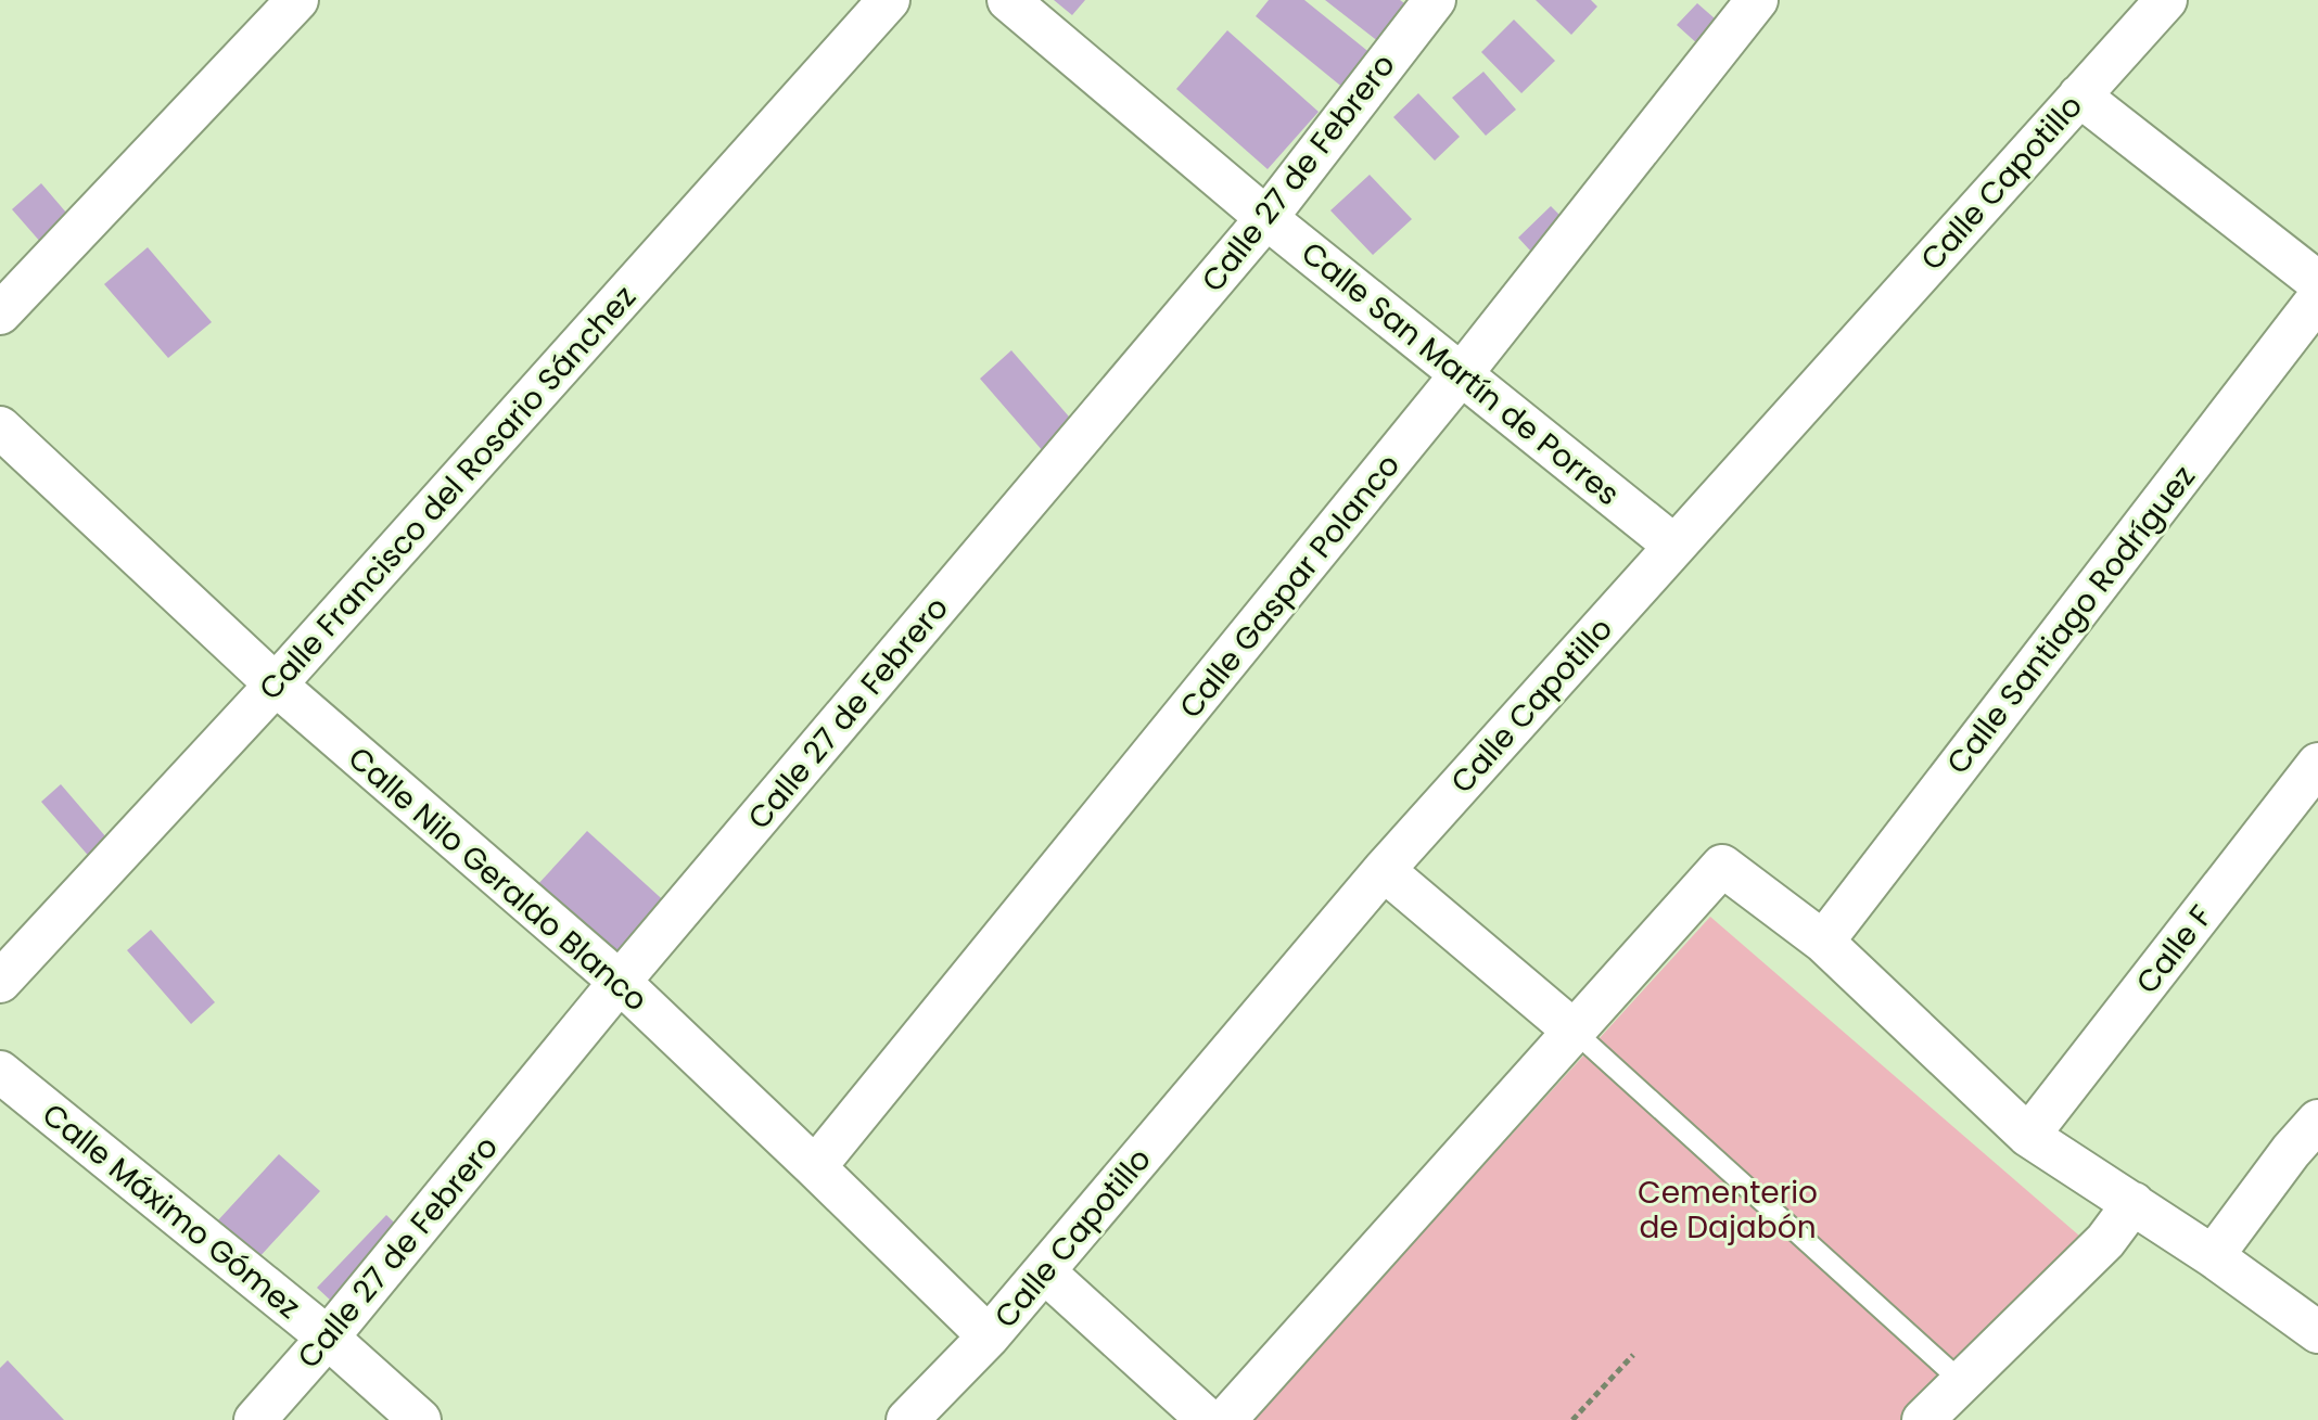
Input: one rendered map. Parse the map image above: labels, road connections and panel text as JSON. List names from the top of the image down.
{
  "streets": {
    "street": [
      "Calle 27 de Febrero",
      "Calle Capotillo",
      "Calle San Martín de Porres",
      "Calle Francisco del Rosario Sánchez",
      "Calle Gaspar Polanco",
      "Calle Santiago Rodríguez",
      "Calle Nilo Geraldo Blanco",
      "Calle F",
      "Calle Máximo Gómez"
    ]
  },
  "crossings": [
    ["Calle 27 de Febrero", "Calle San Martín de Porres"],
    ["Calle 27 de Febrero", "Calle Nilo Geraldo Blanco"],
    ["Calle 27 de Febrero", "Calle Máximo Gómez"],
    ["Calle Capotillo", "Calle San Martín de Porres"],
    ["Calle Capotillo", "Calle Nilo Geraldo Blanco"],
    ["Calle San Martín de Porres", "Calle Gaspar Polanco"],
    ["Calle Francisco del Rosario Sánchez", "Calle Nilo Geraldo Blanco"],
    ["Calle Gaspar Polanco", "Calle Nilo Geraldo Blanco"]
  ],
  "parks": ["Cementerio de Dajabón"]
}
